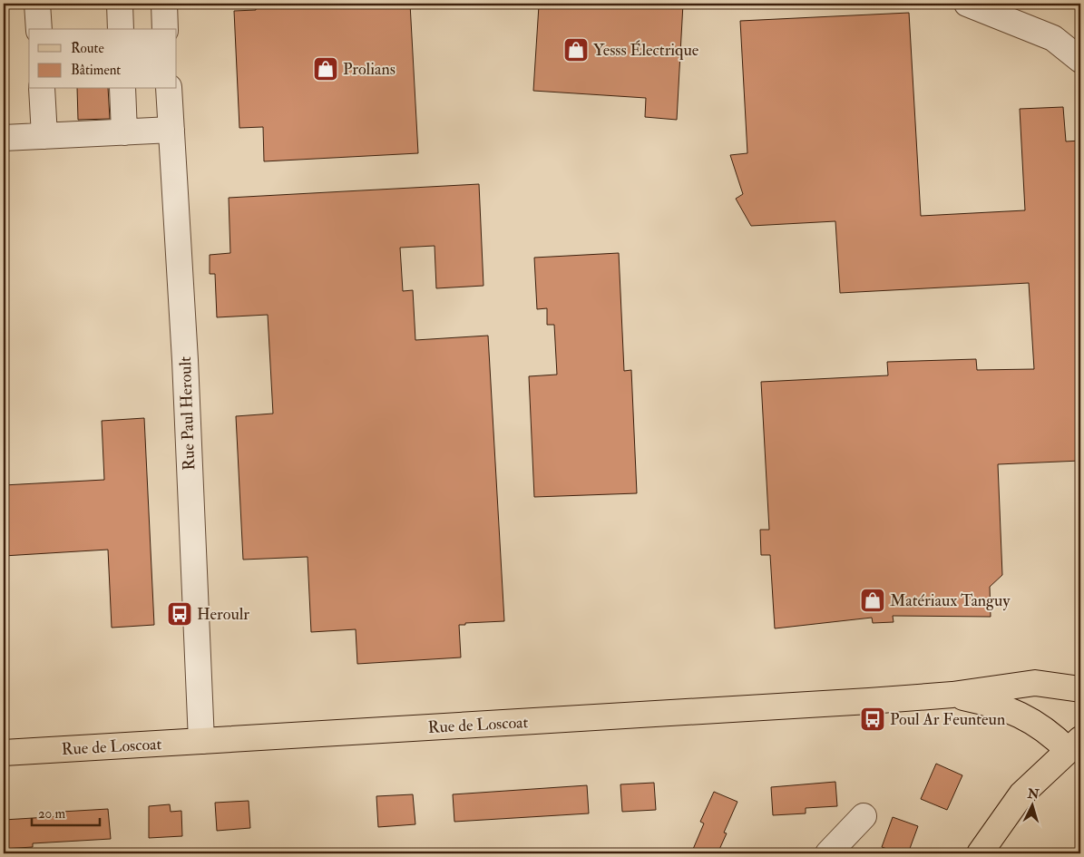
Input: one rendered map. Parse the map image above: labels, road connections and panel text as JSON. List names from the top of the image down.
{
  "streets": {
    "main road": ["Rue de Loscoat"],
    "street": ["Rue Paul Heroult"]
  },
  "crossings": [
    ["Rue Paul Heroult", "Rue de Loscoat"]
  ],
  "places": {
    "shop": ["Yesss Électrique", "Prolians", "Matériaux Tanguy"],
    "bus stop": ["Heroulr", "Poul Ar Feunteun"]
  },
  "legend": ["Route", "Bâtiment"],
  "scale_bar": "20 m",
  "north": "top"
}
